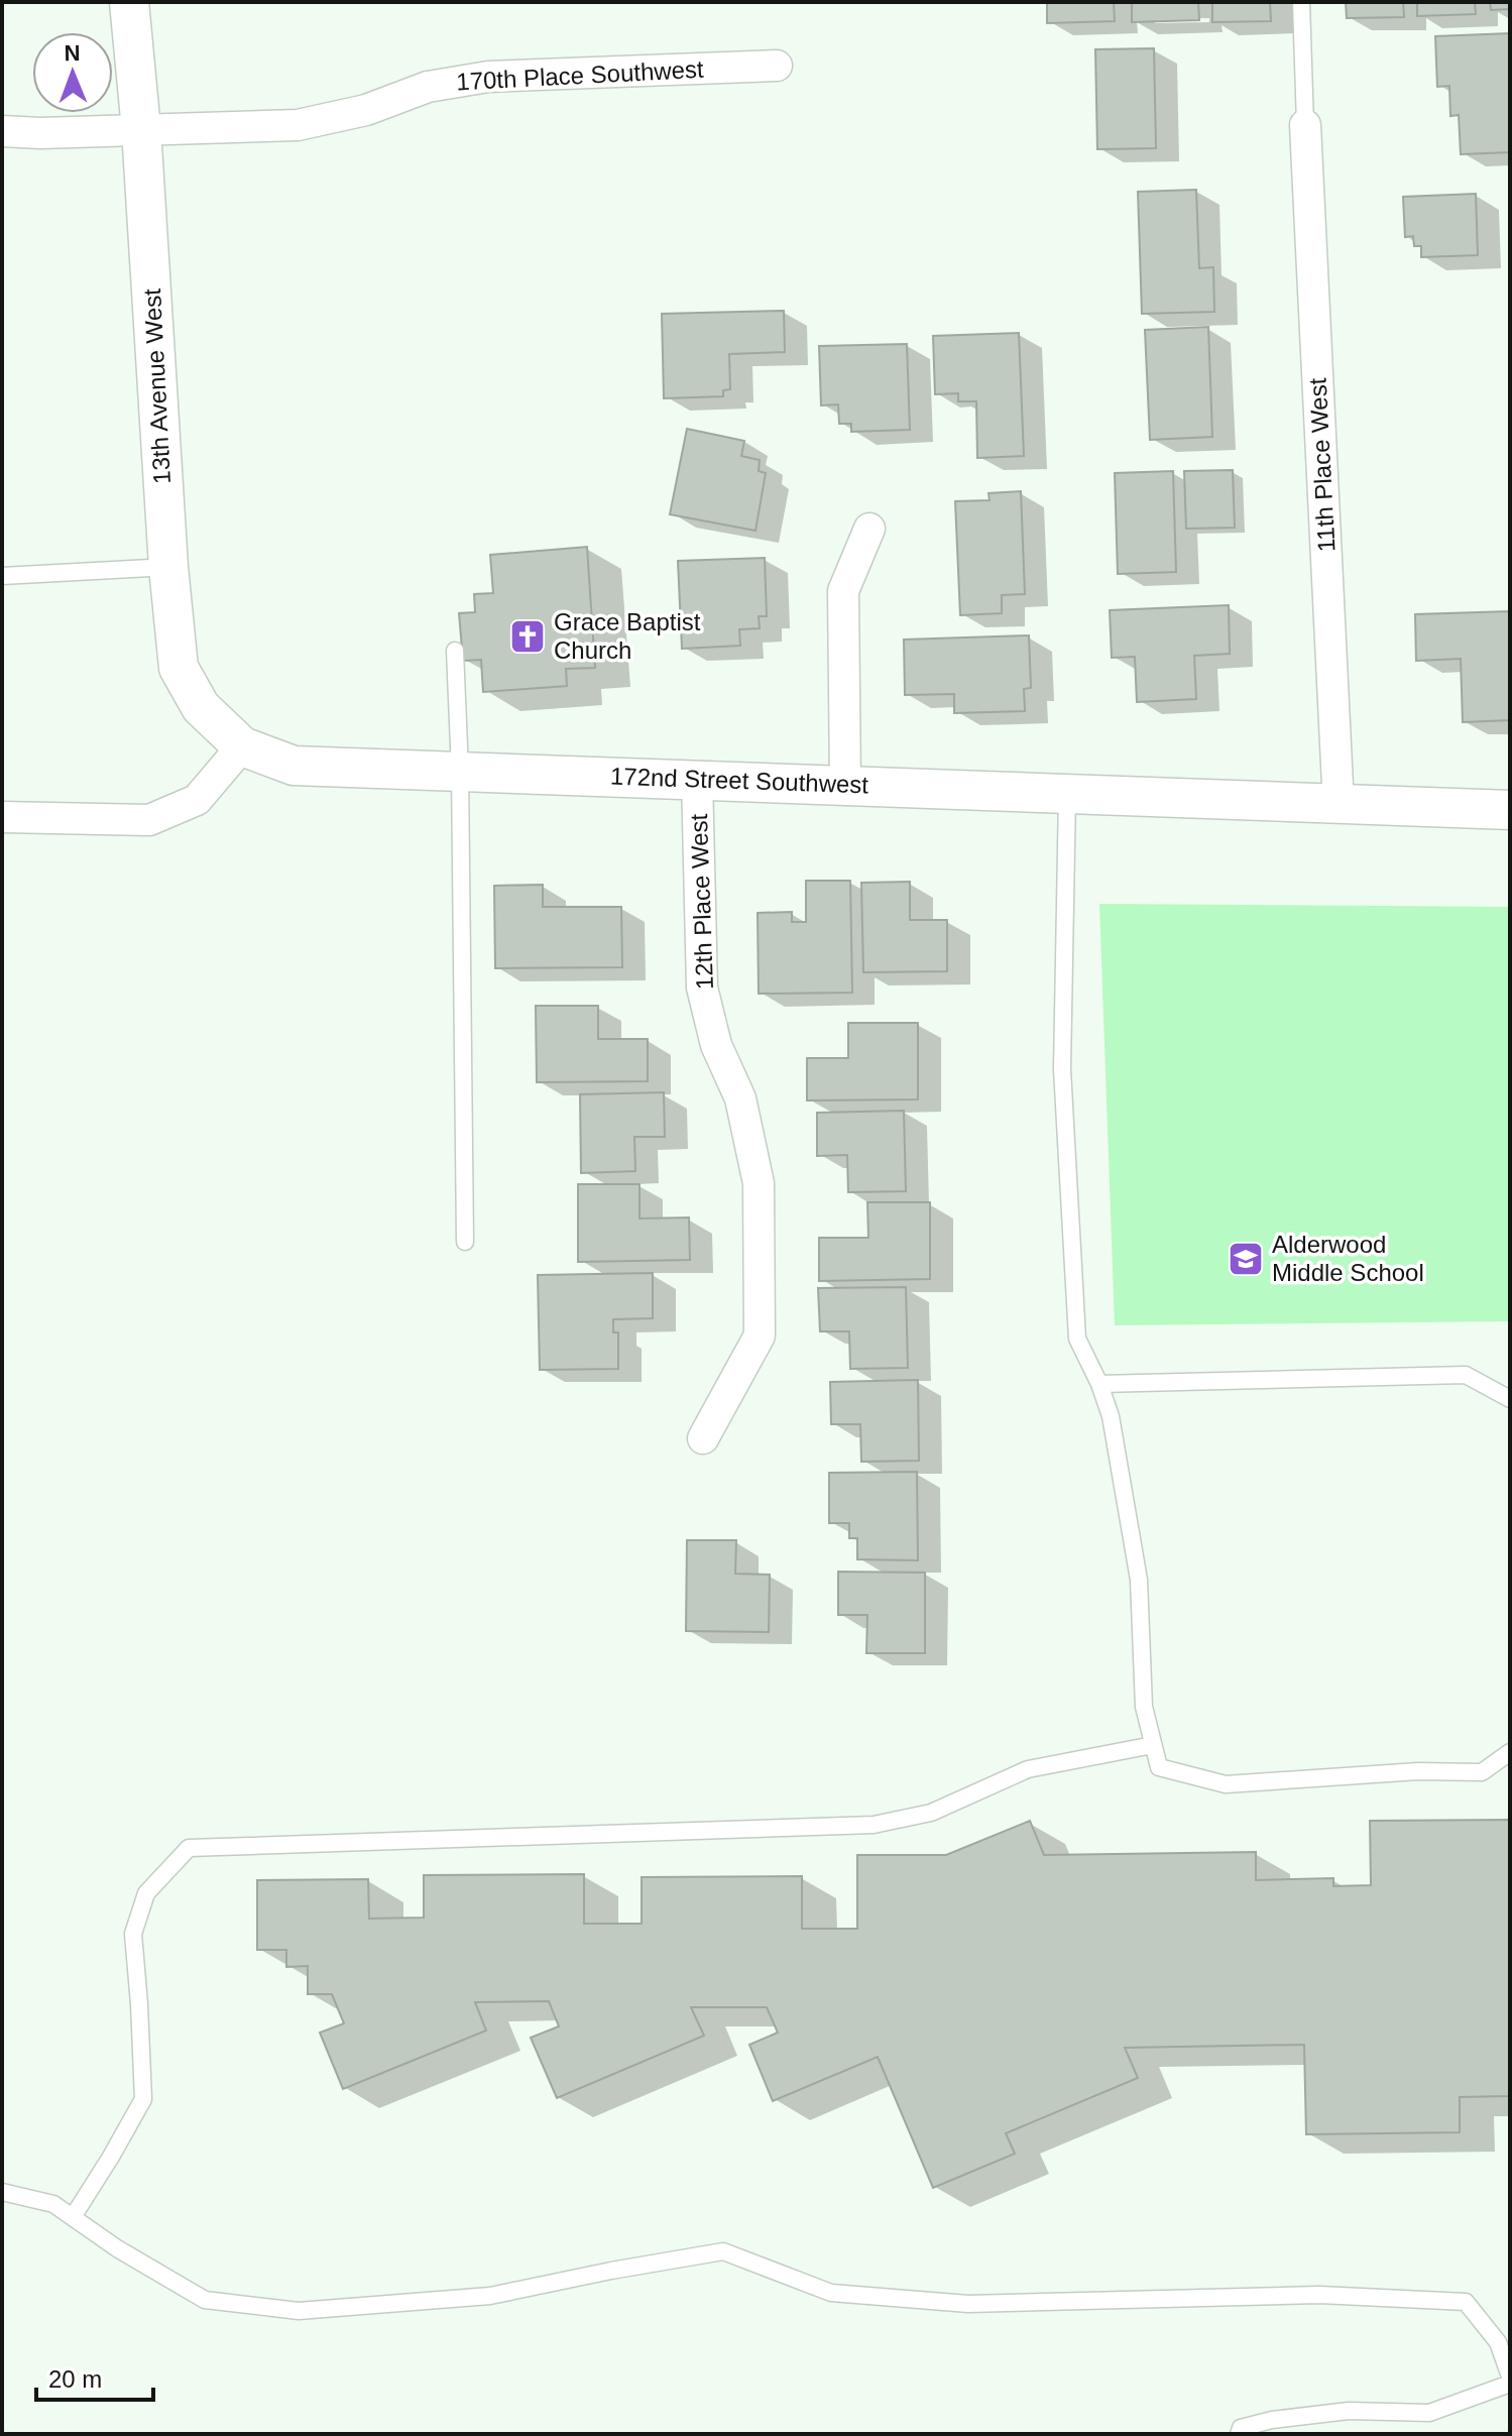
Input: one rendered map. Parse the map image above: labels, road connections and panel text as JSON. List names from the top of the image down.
{
  "streets": {
    "street": [
      "170th Place Southwest",
      "13th Avenue West",
      "11th Place West",
      "172nd Street Southwest",
      "12th Place West"
    ]
  },
  "crossings": [
    ["170th Place Southwest", "13th Avenue West"],
    ["13th Avenue West", "172nd Street Southwest"],
    ["11th Place West", "172nd Street Southwest"],
    ["172nd Street Southwest", "12th Place West"]
  ],
  "places": {
    "church": ["Grace Baptist Church"],
    "school or university": ["Alderwood Middle School"]
  },
  "scale_bar": "20 m",
  "north": "top"
}
